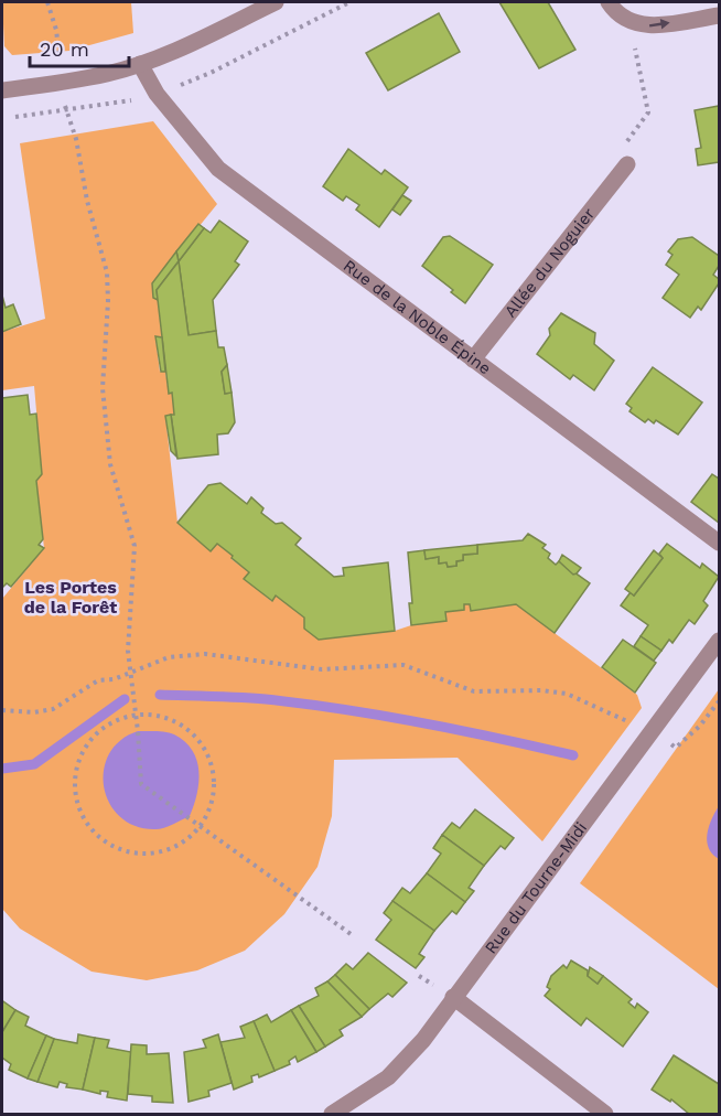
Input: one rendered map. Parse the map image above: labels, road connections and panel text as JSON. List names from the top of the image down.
{
  "streets": {
    "street": ["Allée du Noguier", "Rue de la Noble Épine", "Rue du Tourne-Midi"]
  },
  "crossings": [
    ["Allée du Noguier", "Rue de la Noble Épine"]
  ],
  "districts": ["Les Portes de la Forêt"],
  "scale_bar": "20 m"
}
